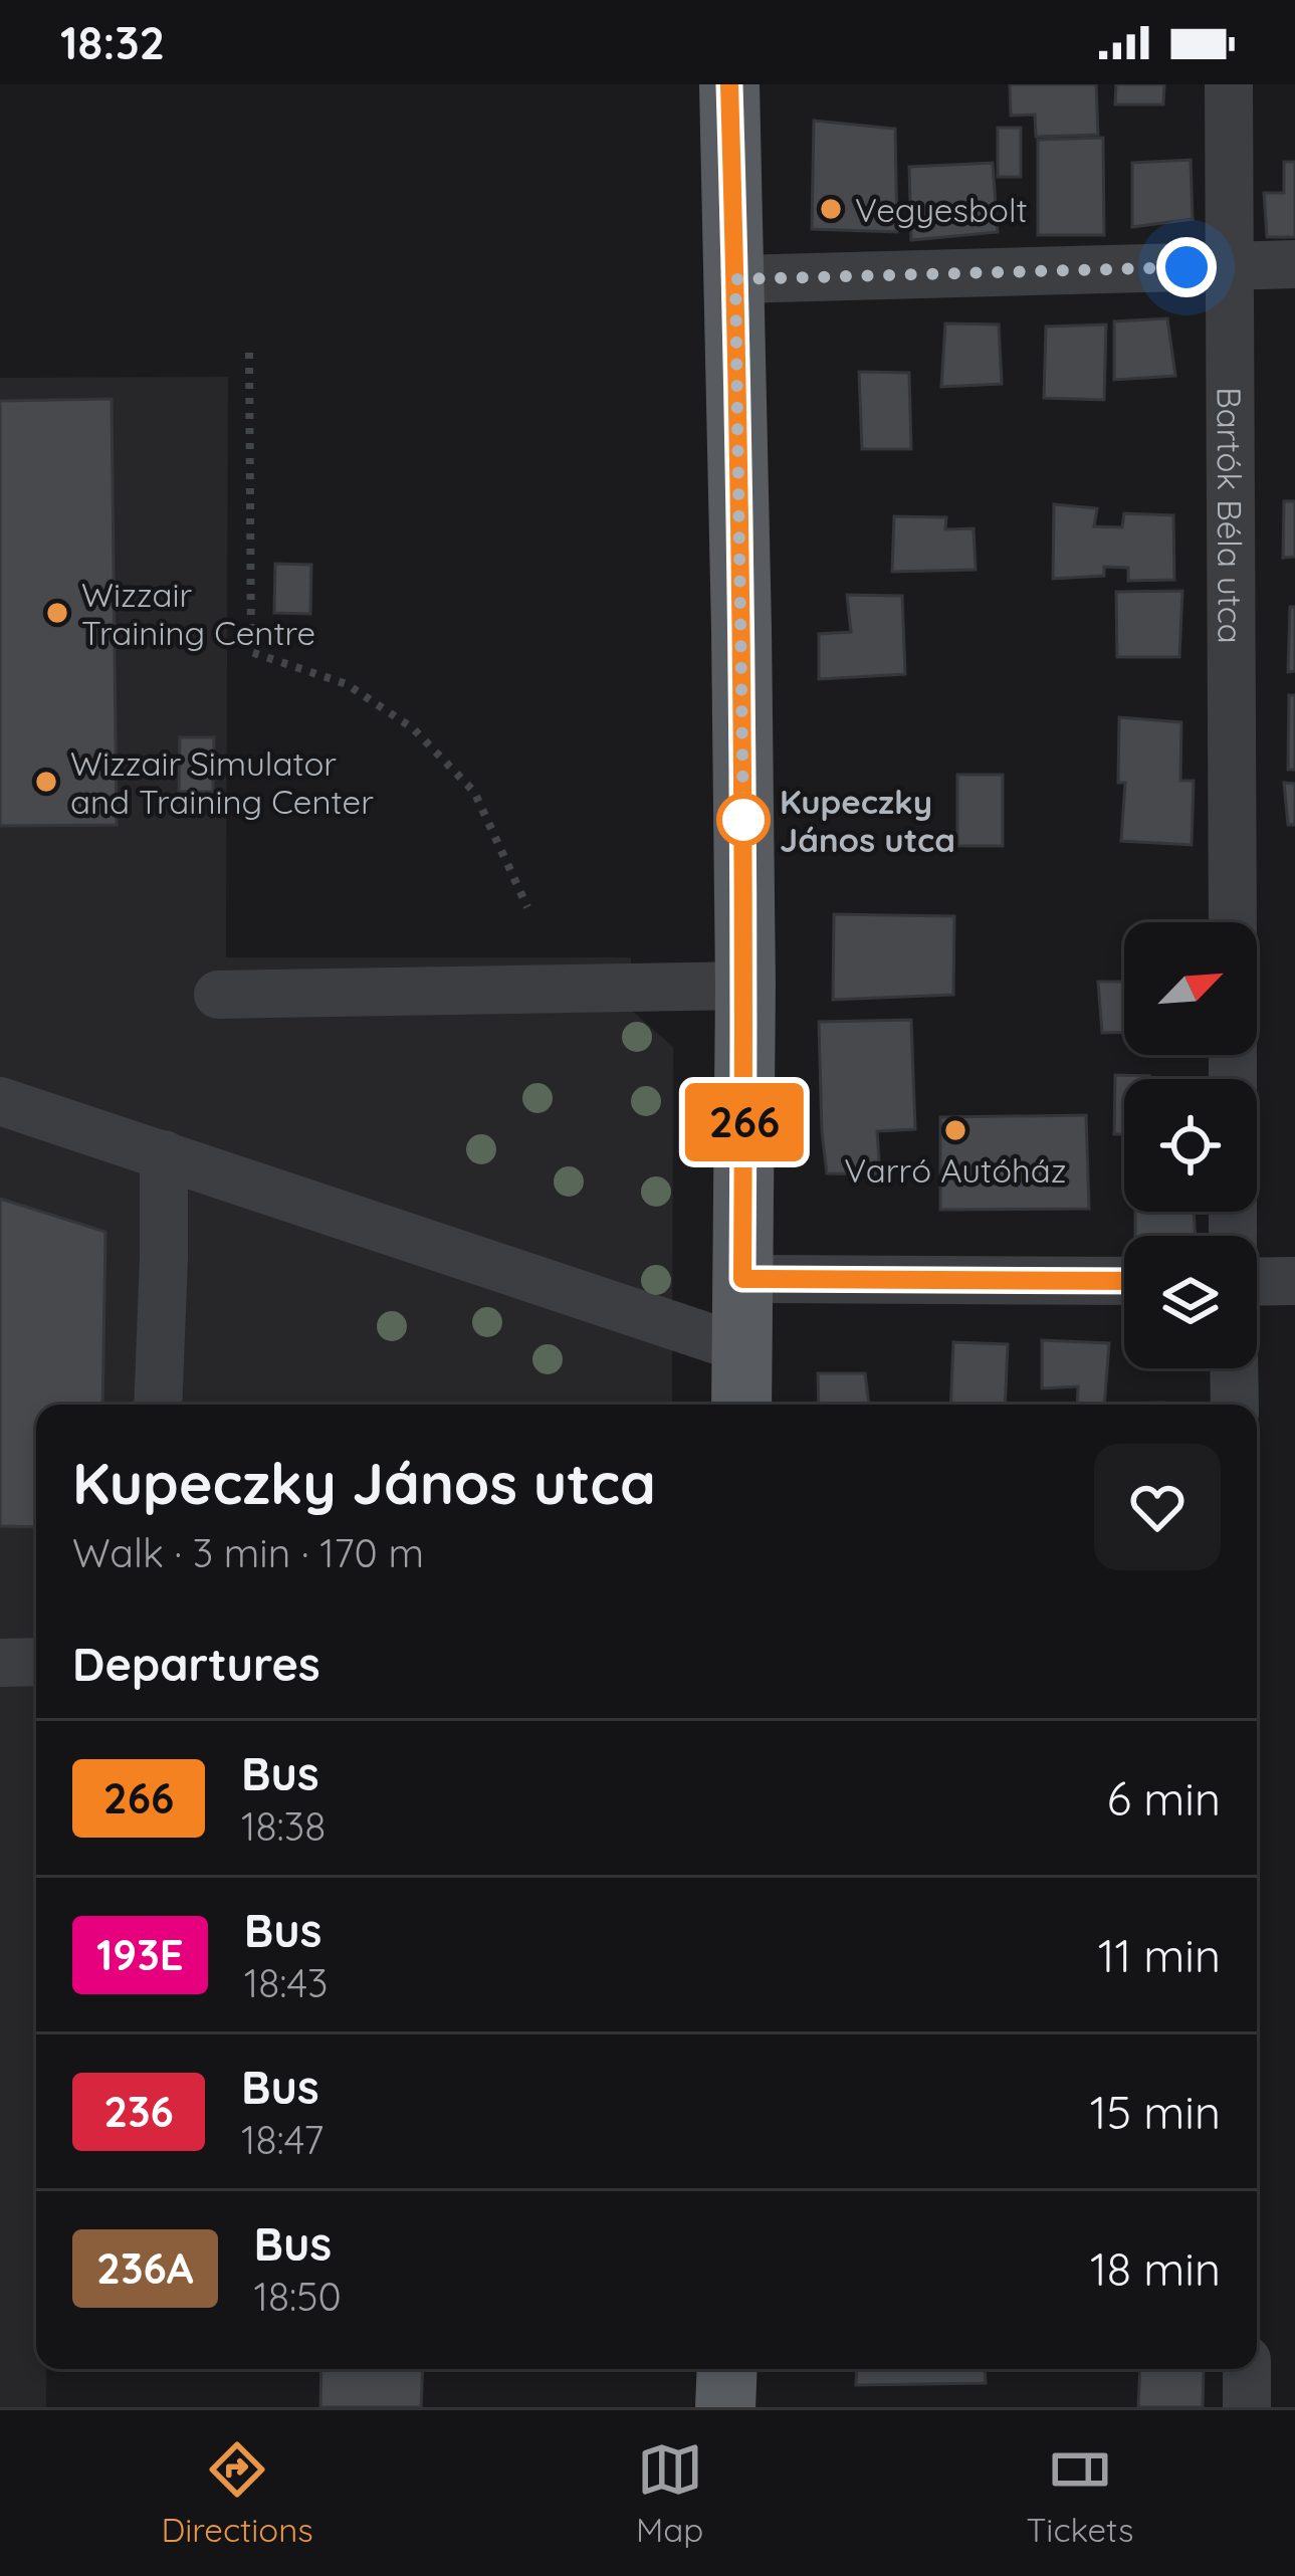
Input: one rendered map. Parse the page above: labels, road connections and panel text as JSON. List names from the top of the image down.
{
  "streets": {
    "street": ["Bartók Béla utca"]
  },
  "places": [
    "Vegyesbolt",
    "Wizzair Training Centre",
    "Wizzair Simulator and Training Center",
    "Kupeczky János utca",
    "Varró Autóház"
  ],
  "lines": ["bus line 266"],
  "north": "top right",
  "page": {
    "status": "18:32",
    "on_map": "266",
    "heading": [
      ["Kupeczky János utca", "Walk · 3 min · 170 m"],
      "Departures"
    ],
    "list": [
      {
        "mark": "266",
        "name": "Bus",
        "note": "18:38",
        "value": "6 min"
      },
      {
        "mark": "193E",
        "name": "Bus",
        "note": "18:43",
        "value": "11 min"
      },
      {
        "mark": "236",
        "name": "Bus",
        "note": "18:47",
        "value": "15 min"
      },
      {
        "mark": "236A",
        "name": "Bus",
        "note": "18:50",
        "value": "18 min"
      }
    ],
    "tabs": ["Directions", "Map", "Tickets"]
  }
}
